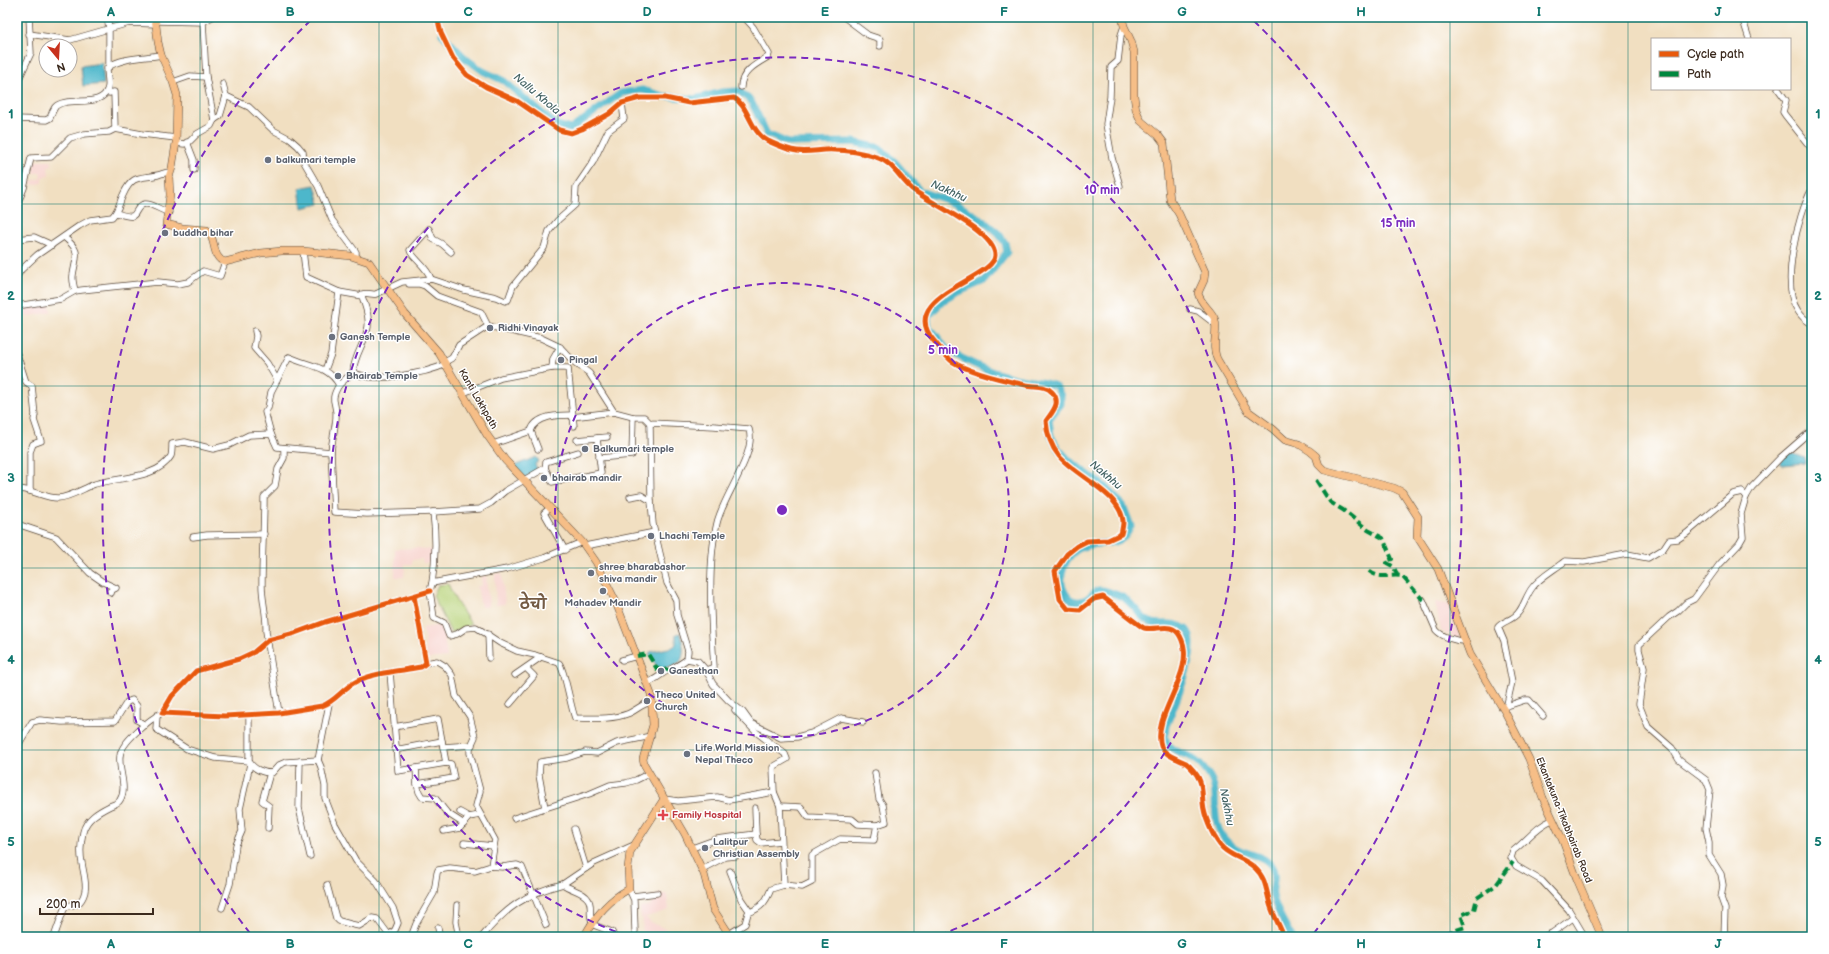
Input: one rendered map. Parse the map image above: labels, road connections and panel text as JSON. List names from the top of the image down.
{
  "streets": {
    "main road": ["Kanti Lokhpath", "Ekantakuna-Tikabhairab Road"]
  },
  "districts": ["ठेचो"],
  "water": ["Nallu Khola", "Nakhhu"],
  "places": {
    "other": [
      "balkumari temple",
      "buddha bihar",
      "Ridhi Vinayak",
      "Ganesh Temple",
      "Pingal",
      "Bhairab Temple",
      "Balkumari temple",
      "bhairab mandir",
      "Lhachi Temple",
      "shree bharabashor shiva mandir",
      "Mahadev Mandir",
      "Ganesthan",
      "Theco United Church",
      "Life World Mission Nepal Theco",
      "Lalitpur Christian Assembly"
    ],
    "health": ["Family Hospital"]
  },
  "legend": ["Cycle path", "Path"],
  "scale_bar": "200 m",
  "north": "bottom",
  "grid": {
    "columns": [
      "A",
      "B",
      "C",
      "D",
      "E",
      "F",
      "G",
      "H",
      "I",
      "J"
    ],
    "rows": [
      "1",
      "2",
      "3",
      "4",
      "5"
    ]
  },
  "rings": ["10 min", "15 min", "5 min"]
}
